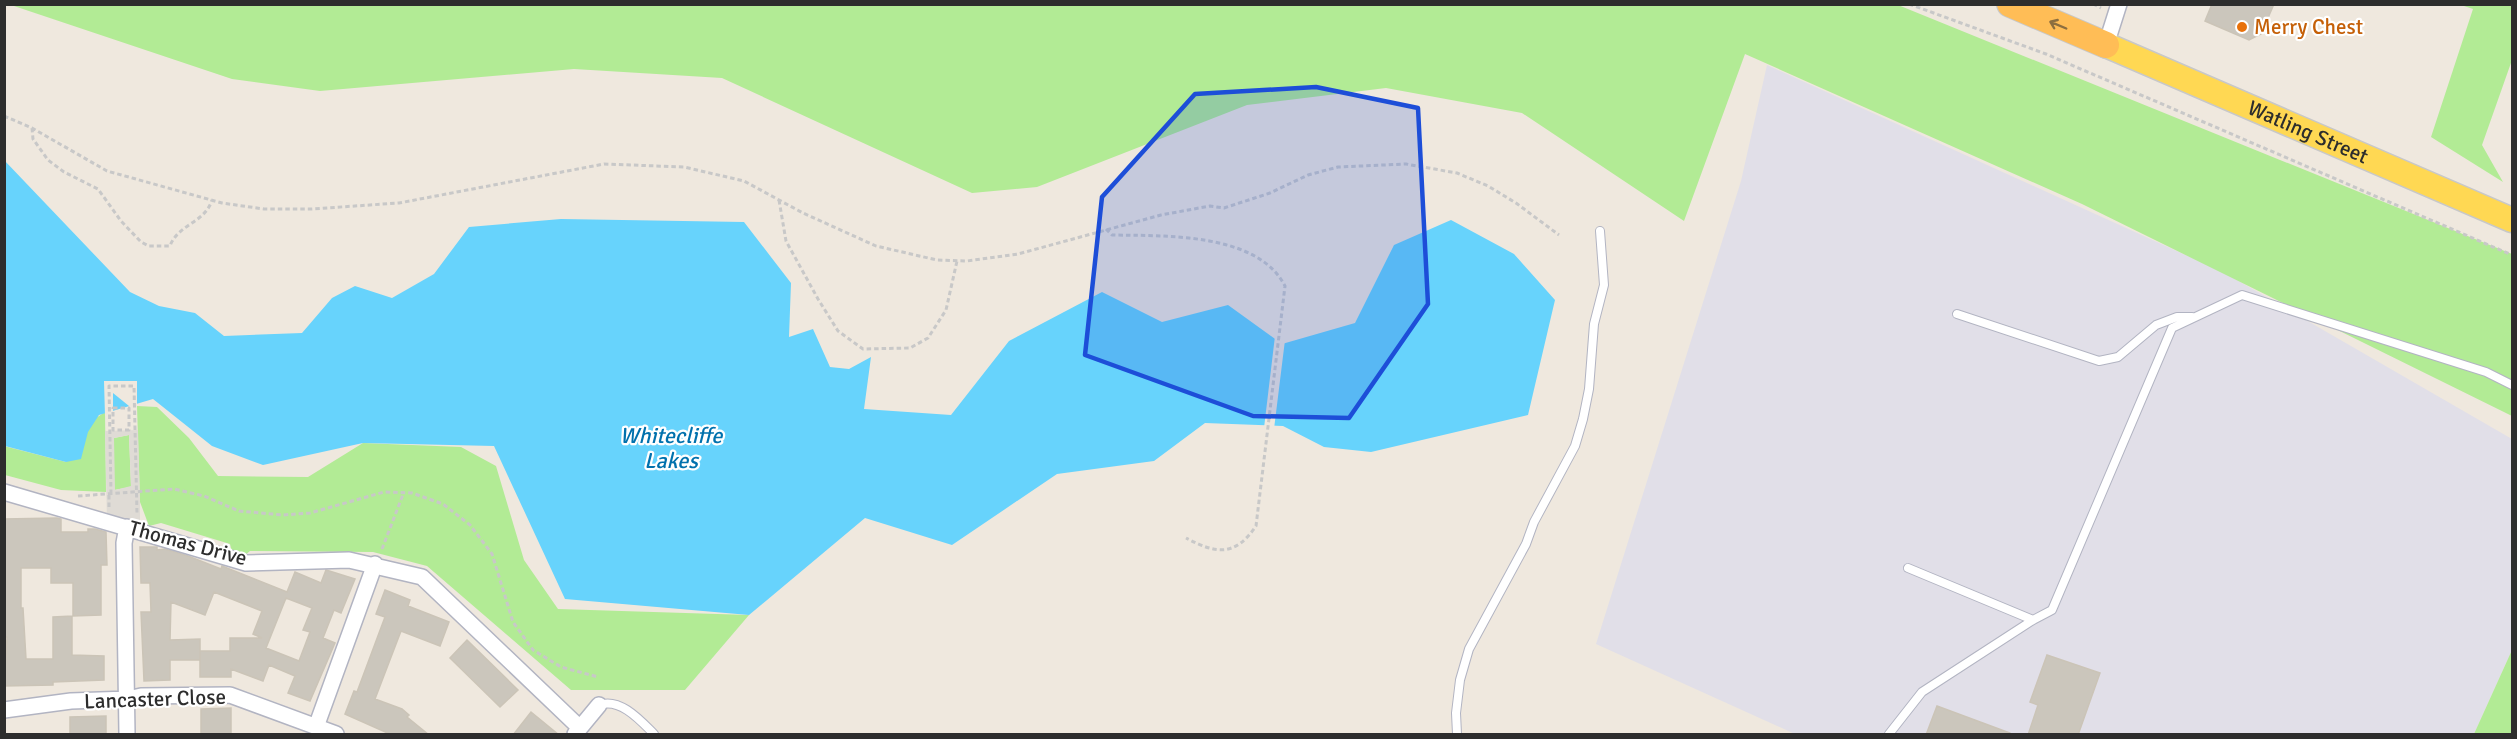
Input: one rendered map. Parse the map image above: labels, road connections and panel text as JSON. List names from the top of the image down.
{
  "streets": {
    "main road": ["Watling Street"],
    "street": ["Thomas Drive", "Lancaster Close"]
  },
  "water": ["Whitecliffe Lakes"],
  "places": ["Merry Chest"]
}
